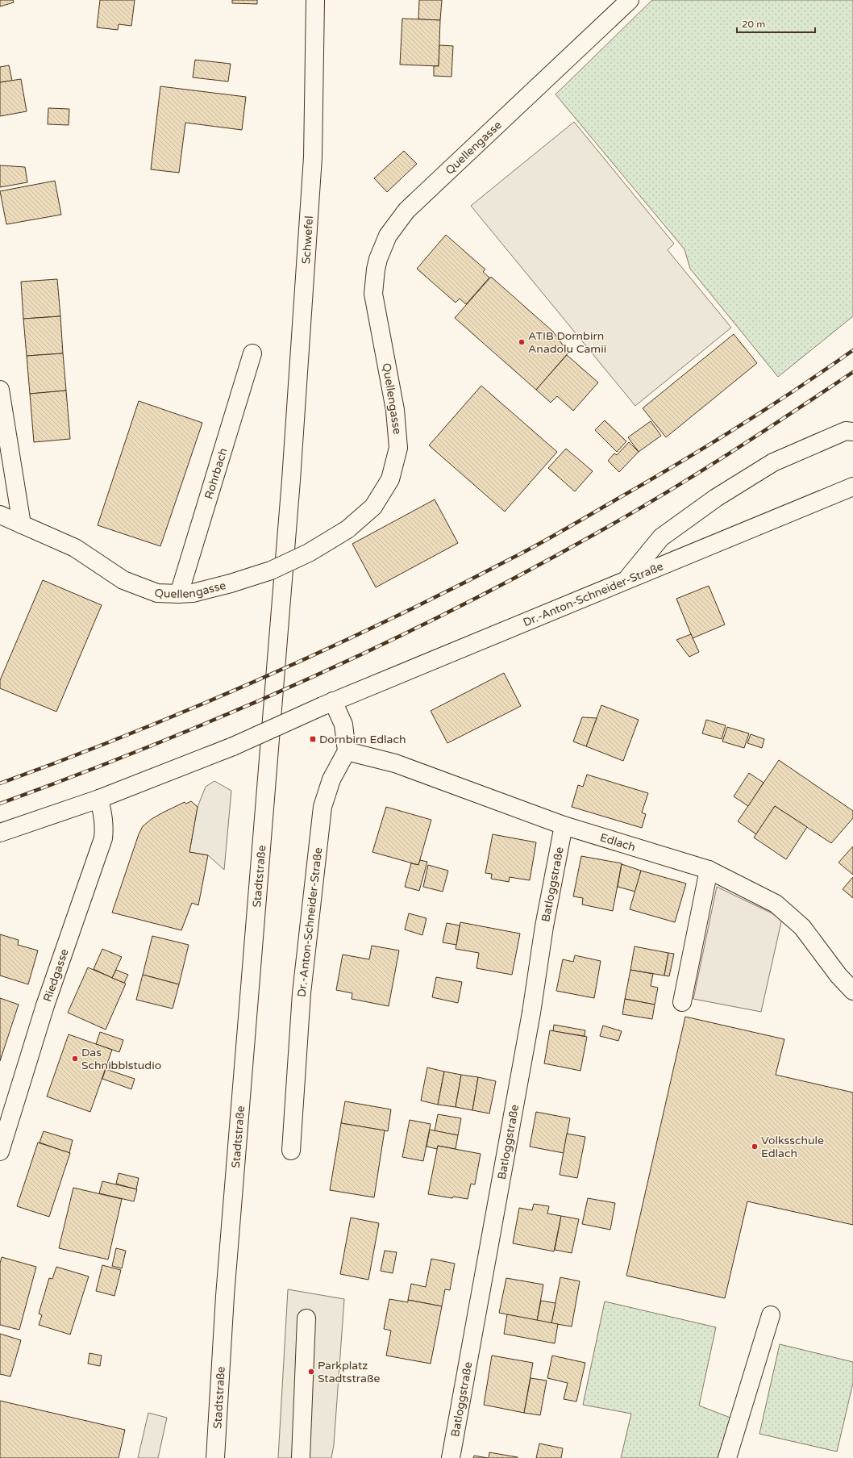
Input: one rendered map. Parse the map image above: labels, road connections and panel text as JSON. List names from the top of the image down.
{
  "streets": {
    "street": [
      "Quellengasse",
      "Schwefel",
      "Rohrbach",
      "Dr.-Anton-Schneider-Straße",
      "Edlach",
      "Stadtstraße",
      "Batloggstraße",
      "Riedgasse"
    ]
  },
  "crossings": [
    ["Quellengasse", "Rohrbach"],
    ["Schwefel", "Stadtstraße"],
    ["Dr.-Anton-Schneider-Straße", "Edlach"],
    ["Dr.-Anton-Schneider-Straße", "Riedgasse"],
    ["Edlach", "Batloggstraße"]
  ],
  "places": {
    "other": [
      "ATIB Dornbirn Anadolu Camii",
      "Das Schnibblstudio",
      "Volksschule Edlach",
      "Parkplatz Stadtstraße"
    ],
    "transit": ["Dornbirn Edlach"]
  },
  "scale_bar": "20 m"
}
